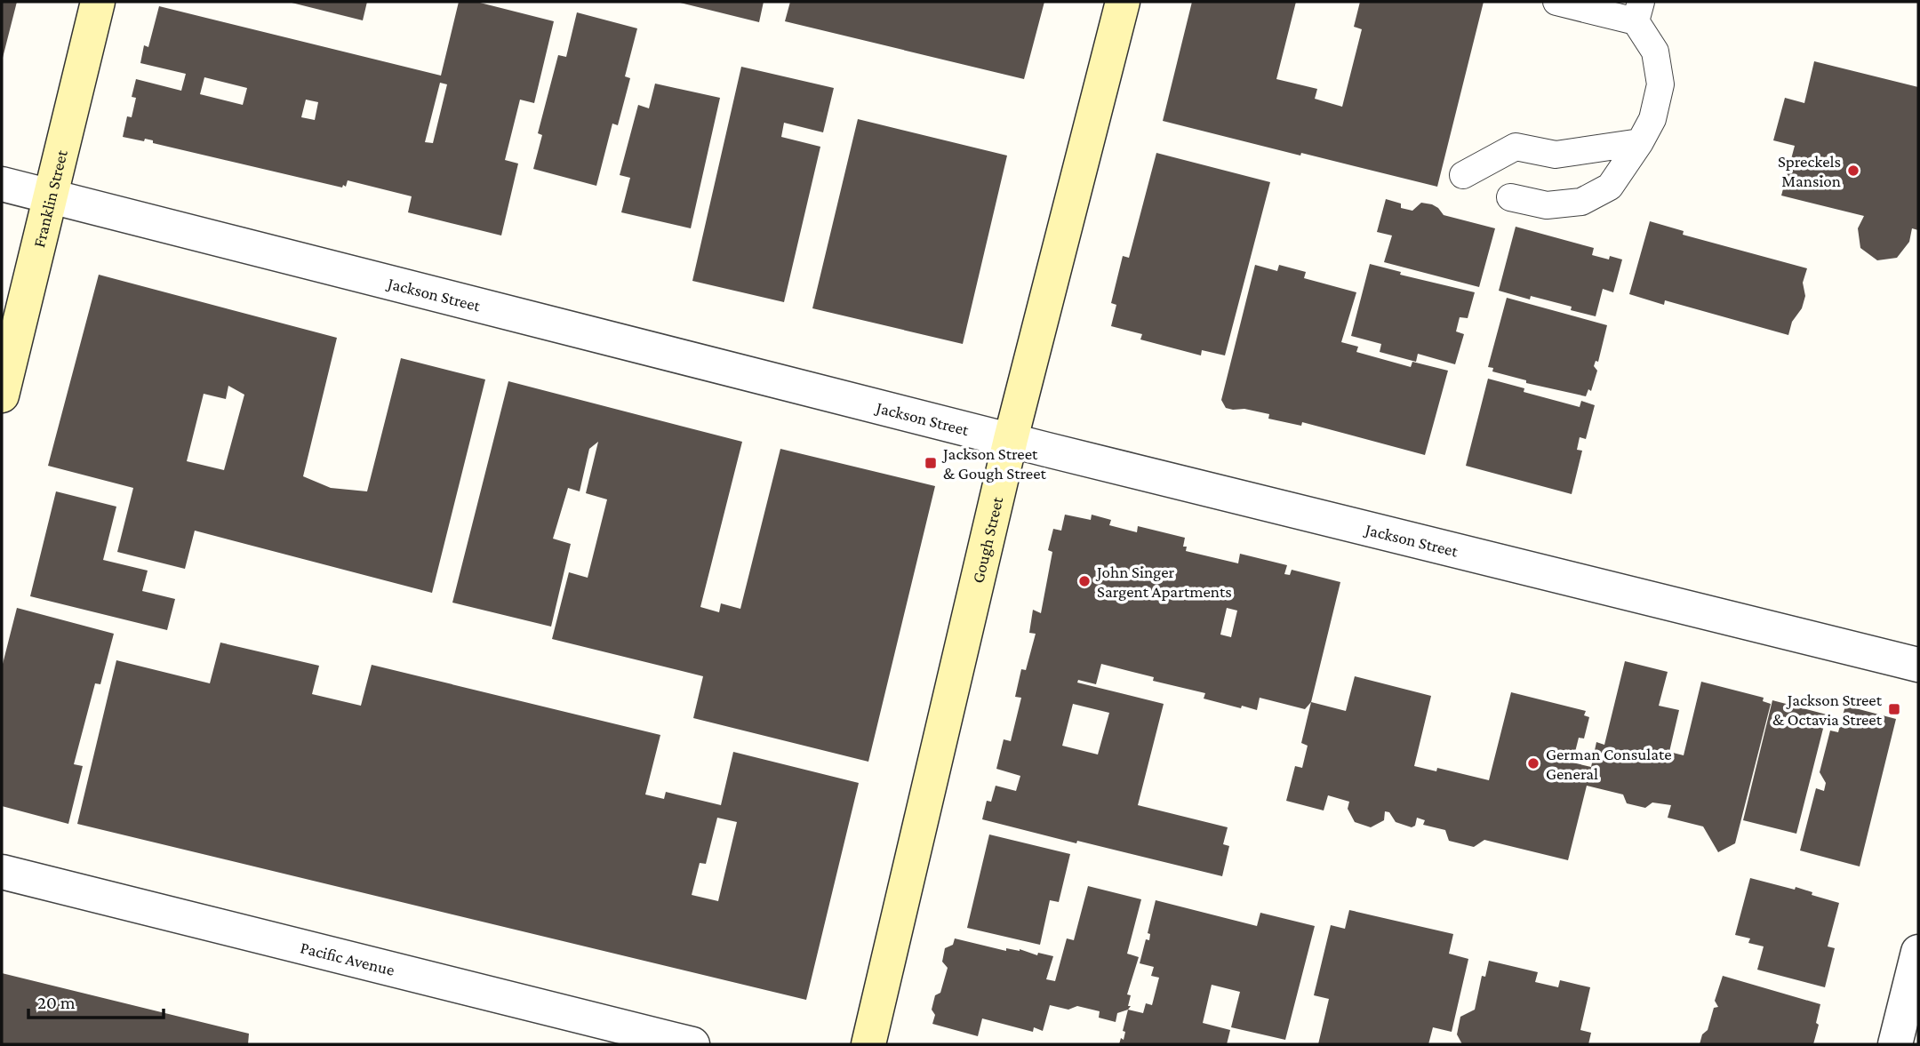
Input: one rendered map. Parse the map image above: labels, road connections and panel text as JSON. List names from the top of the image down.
{
  "streets": {
    "street": [
      "Franklin Street",
      "Jackson Street",
      "Gough Street",
      "Pacific Avenue"
    ]
  },
  "crossings": [
    ["Franklin Street", "Jackson Street"],
    ["Jackson Street", "Gough Street"]
  ],
  "places": {
    "other": ["Spreckels Mansion", "John Singer Sargent Apartments", "German Consulate General"],
    "transit": ["Jackson Street & Gough Street", "Jackson Street & Octavia Street"]
  },
  "scale_bar": "20 m"
}
